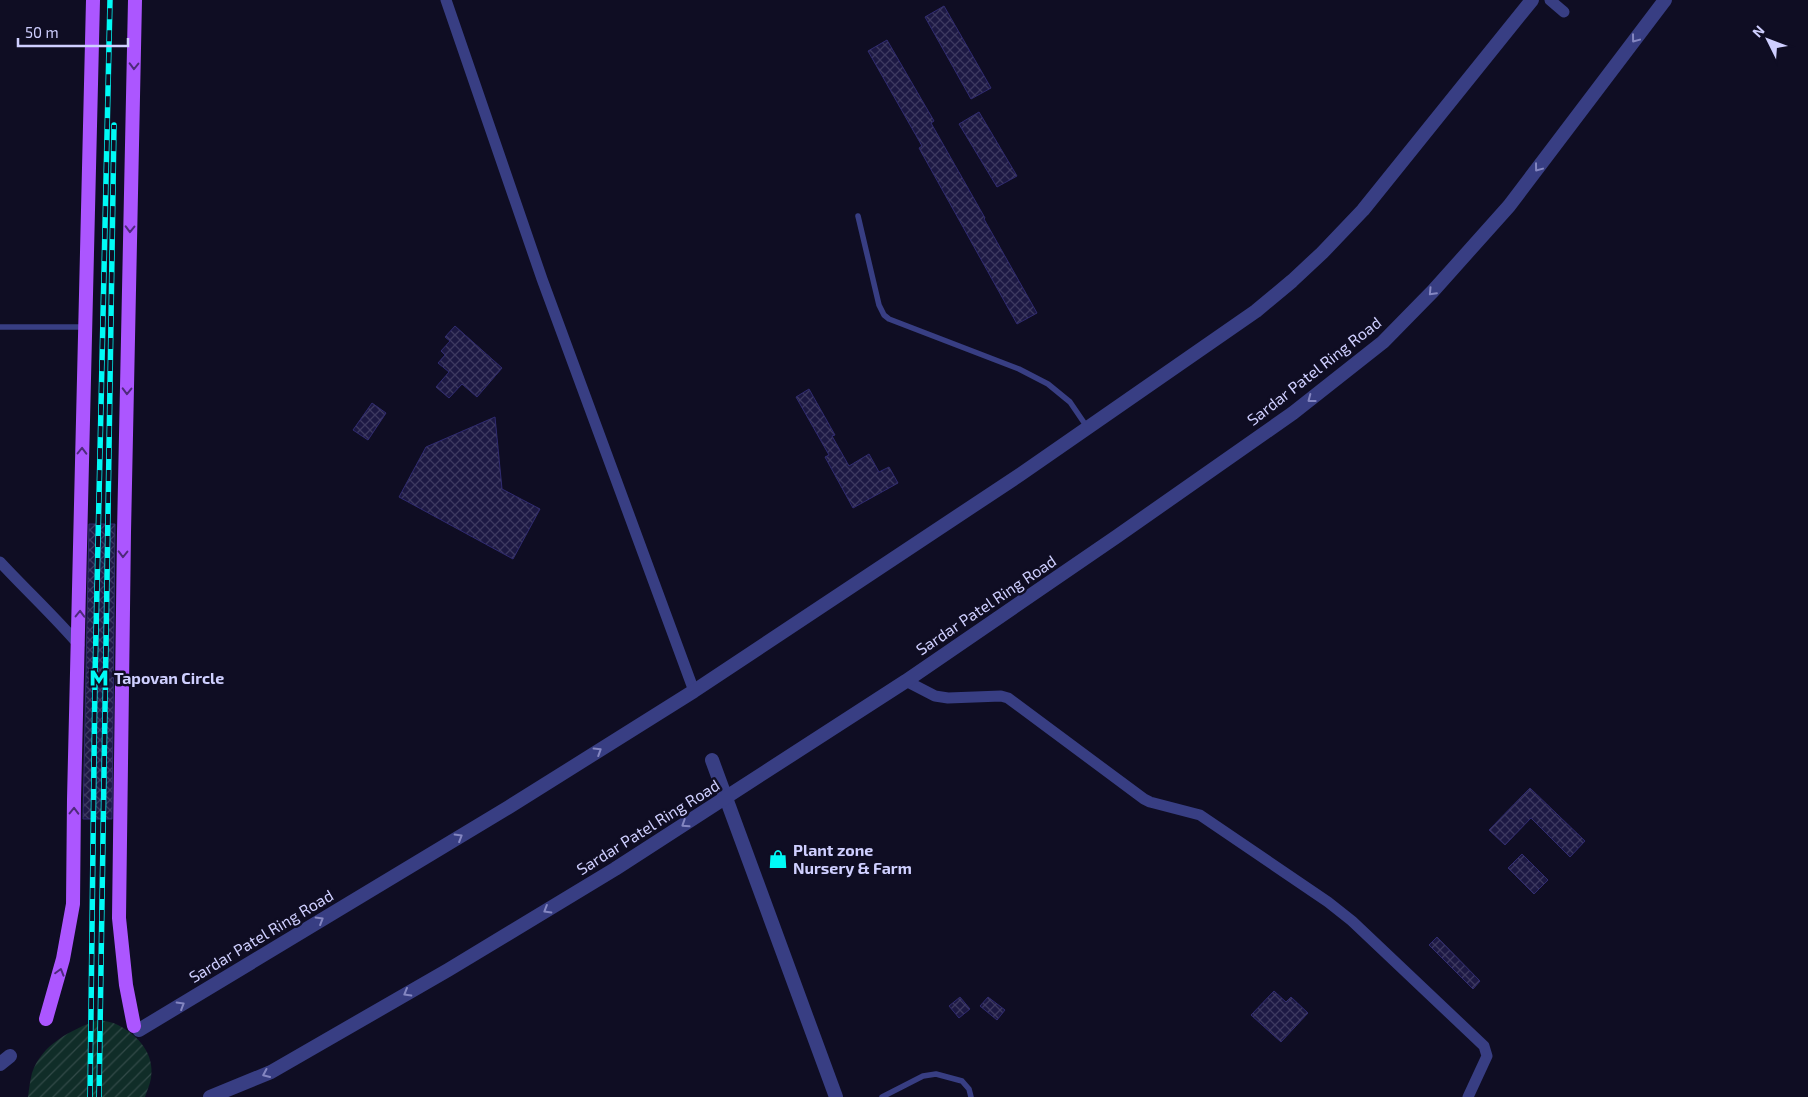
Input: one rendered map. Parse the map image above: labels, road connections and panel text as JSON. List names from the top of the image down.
{
  "streets": {
    "street": ["Sardar Patel Ring Road"]
  },
  "places": {
    "metro station": ["Tapovan Circle"],
    "shop": ["Plant zone Nursery & Farm"]
  },
  "scale_bar": "50 m",
  "north": "top left"
}
